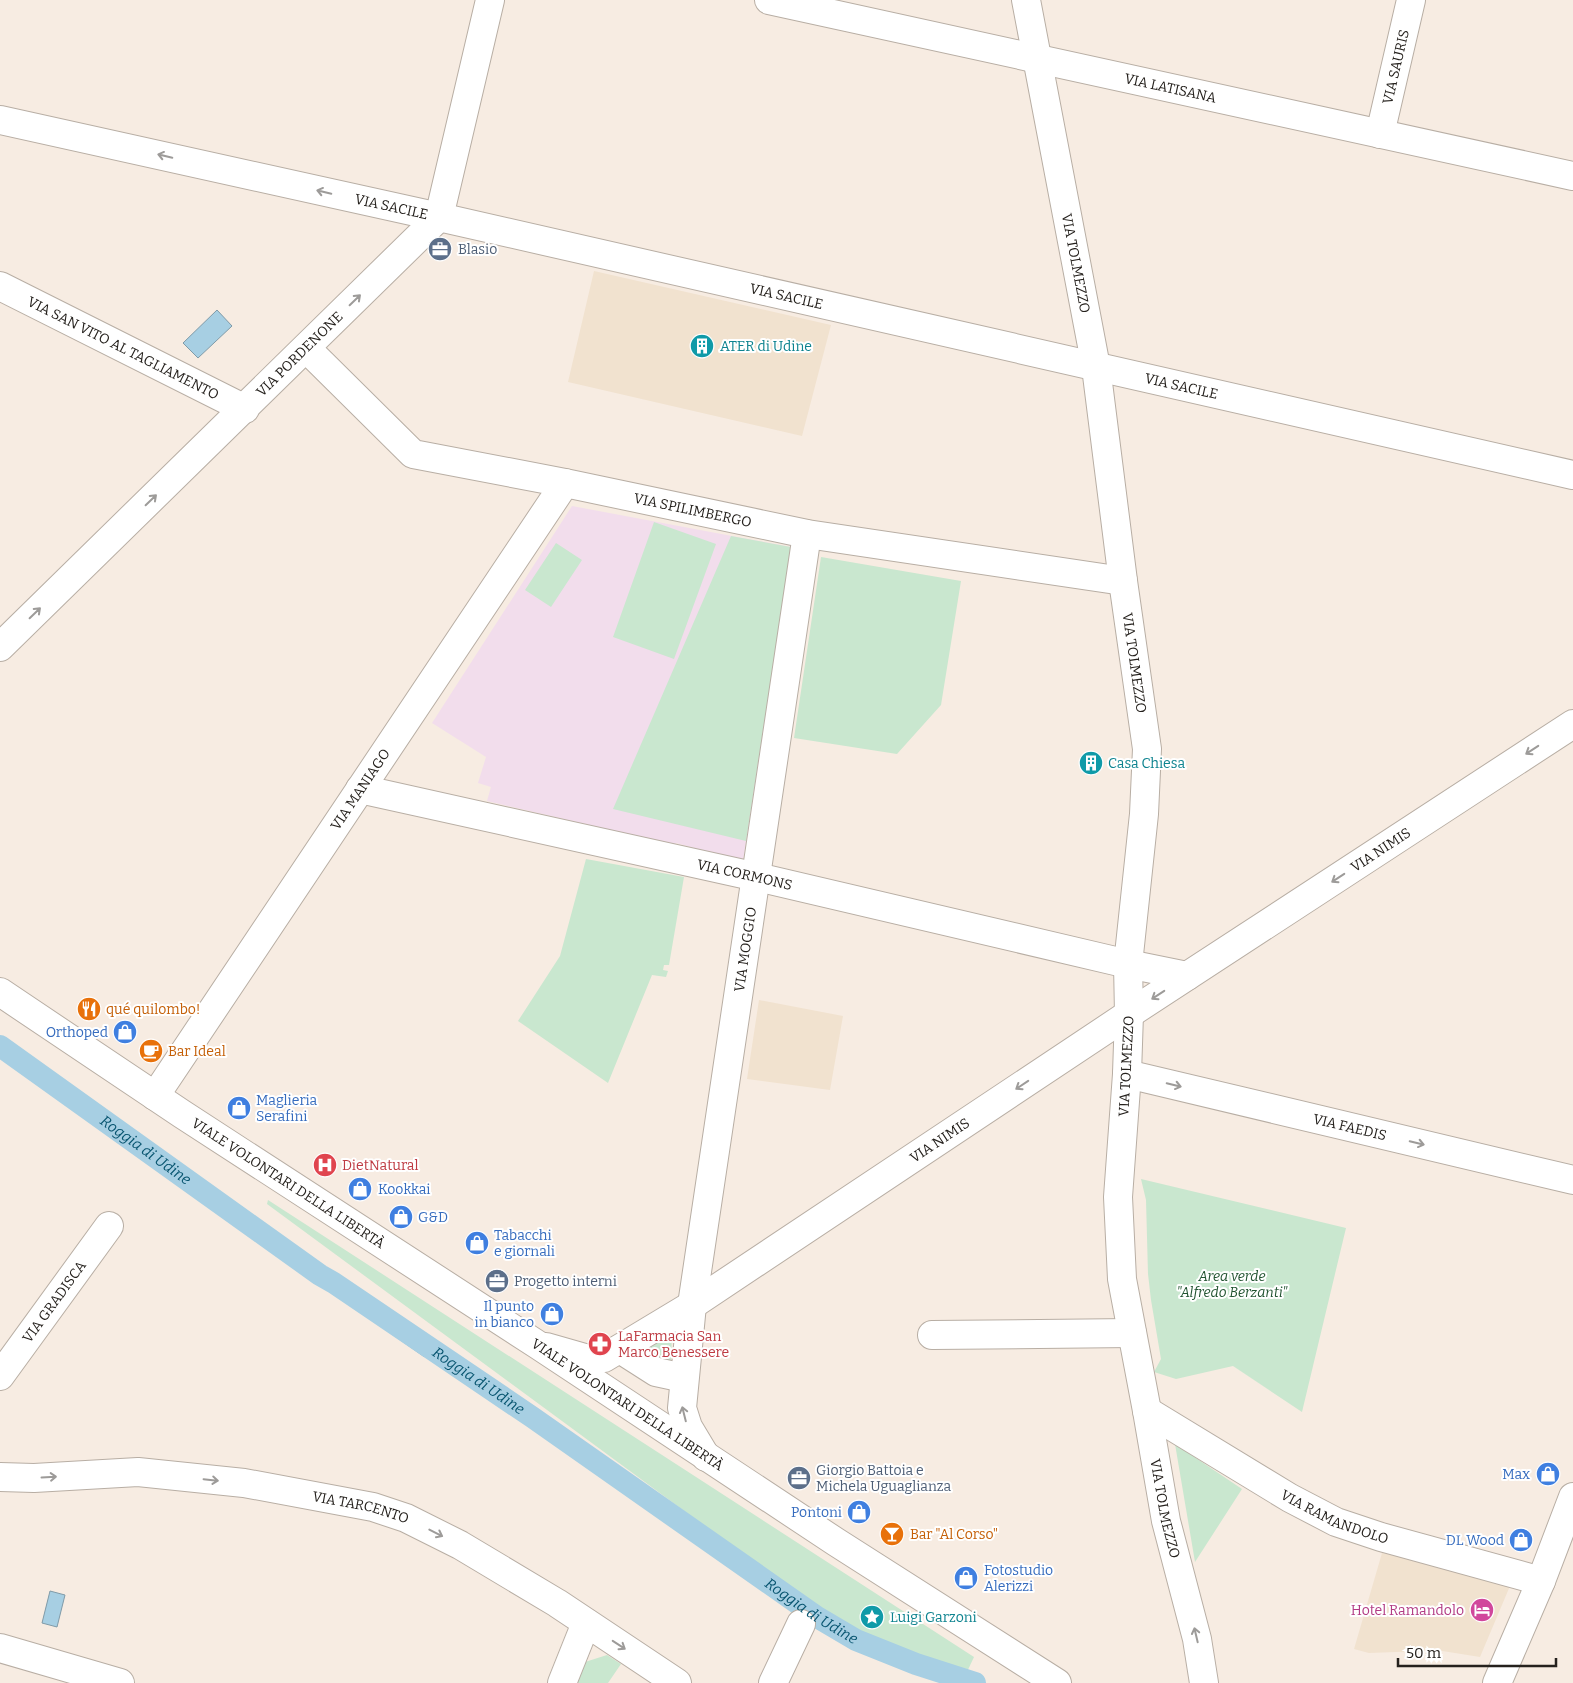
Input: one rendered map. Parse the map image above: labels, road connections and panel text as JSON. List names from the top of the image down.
{
  "streets": {
    "street": [
      "VIA SAURIS",
      "VIA LATISANA",
      "VIA SACILE",
      "VIA TOLMEZZO",
      "VIA SAN VITO AL TAGLIAMENTO",
      "VIA PORDENONE",
      "VIA SPILIMBERGO",
      "VIA MANIAGO",
      "VIA NIMIS",
      "VIA CORMONS",
      "VIA MOGGIO",
      "VIA FAEDIS",
      "VIALE VOLONTARI DELLA LIBERTÀ",
      "VIA GRADISCA",
      "VIA TARCENTO",
      "VIA RAMANDOLO"
    ]
  },
  "crossings": [
    ["VIA SAURIS", "VIA LATISANA"],
    ["VIA LATISANA", "VIA TOLMEZZO"],
    ["VIA SACILE", "VIA TOLMEZZO"],
    ["VIA SACILE", "VIA PORDENONE"],
    ["VIA TOLMEZZO", "VIA SPILIMBERGO"],
    ["VIA TOLMEZZO", "VIA NIMIS"],
    ["VIA TOLMEZZO", "VIA CORMONS"],
    ["VIA TOLMEZZO", "VIA FAEDIS"],
    ["VIA TOLMEZZO", "VIA RAMANDOLO"],
    ["VIA SAN VITO AL TAGLIAMENTO", "VIA PORDENONE"],
    ["VIA PORDENONE", "VIA SPILIMBERGO"],
    ["VIA SPILIMBERGO", "VIA MANIAGO"],
    ["VIA SPILIMBERGO", "VIA MOGGIO"],
    ["VIA MANIAGO", "VIA CORMONS"],
    ["VIA MANIAGO", "VIALE VOLONTARI DELLA LIBERTÀ"],
    ["VIA NIMIS", "VIA MOGGIO"],
    ["VIA NIMIS", "VIALE VOLONTARI DELLA LIBERTÀ"],
    ["VIA CORMONS", "VIA MOGGIO"]
  ],
  "one_way": [
    "VIA PORDENONE",
    "VIA NIMIS",
    "VIA FAEDIS",
    "VIA TARCENTO"
  ],
  "water": ["Roggia di Udine"],
  "parks": ["Area verde \"Alfredo Berzanti\""],
  "places": {
    "office": ["Blasio", "Progetto interni", "Giorgio Battoia e Michela Uguaglianza"],
    "building": ["ATER di Udine", "Casa Chiesa"],
    "restaurant": ["qué quilombo!"],
    "shop": [
      "Orthoped",
      "Maglieria Serafini",
      "Kookkai",
      "G&D",
      "Tabacchi e giornali",
      "Il punto in bianco",
      "Max",
      "Pontoni",
      "DL Wood",
      "Fotostudio Alerizzi"
    ],
    "cafe": ["Bar Ideal"],
    "hospital": ["DietNatural"],
    "pharmacy": ["LaFarmacia San Marco Benessere"],
    "bar": ["Bar \"Al Corso\""],
    "hotel": ["Hotel Ramandolo"],
    "place": ["Luigi Garzoni"]
  },
  "scale_bar": "50 m"
}
